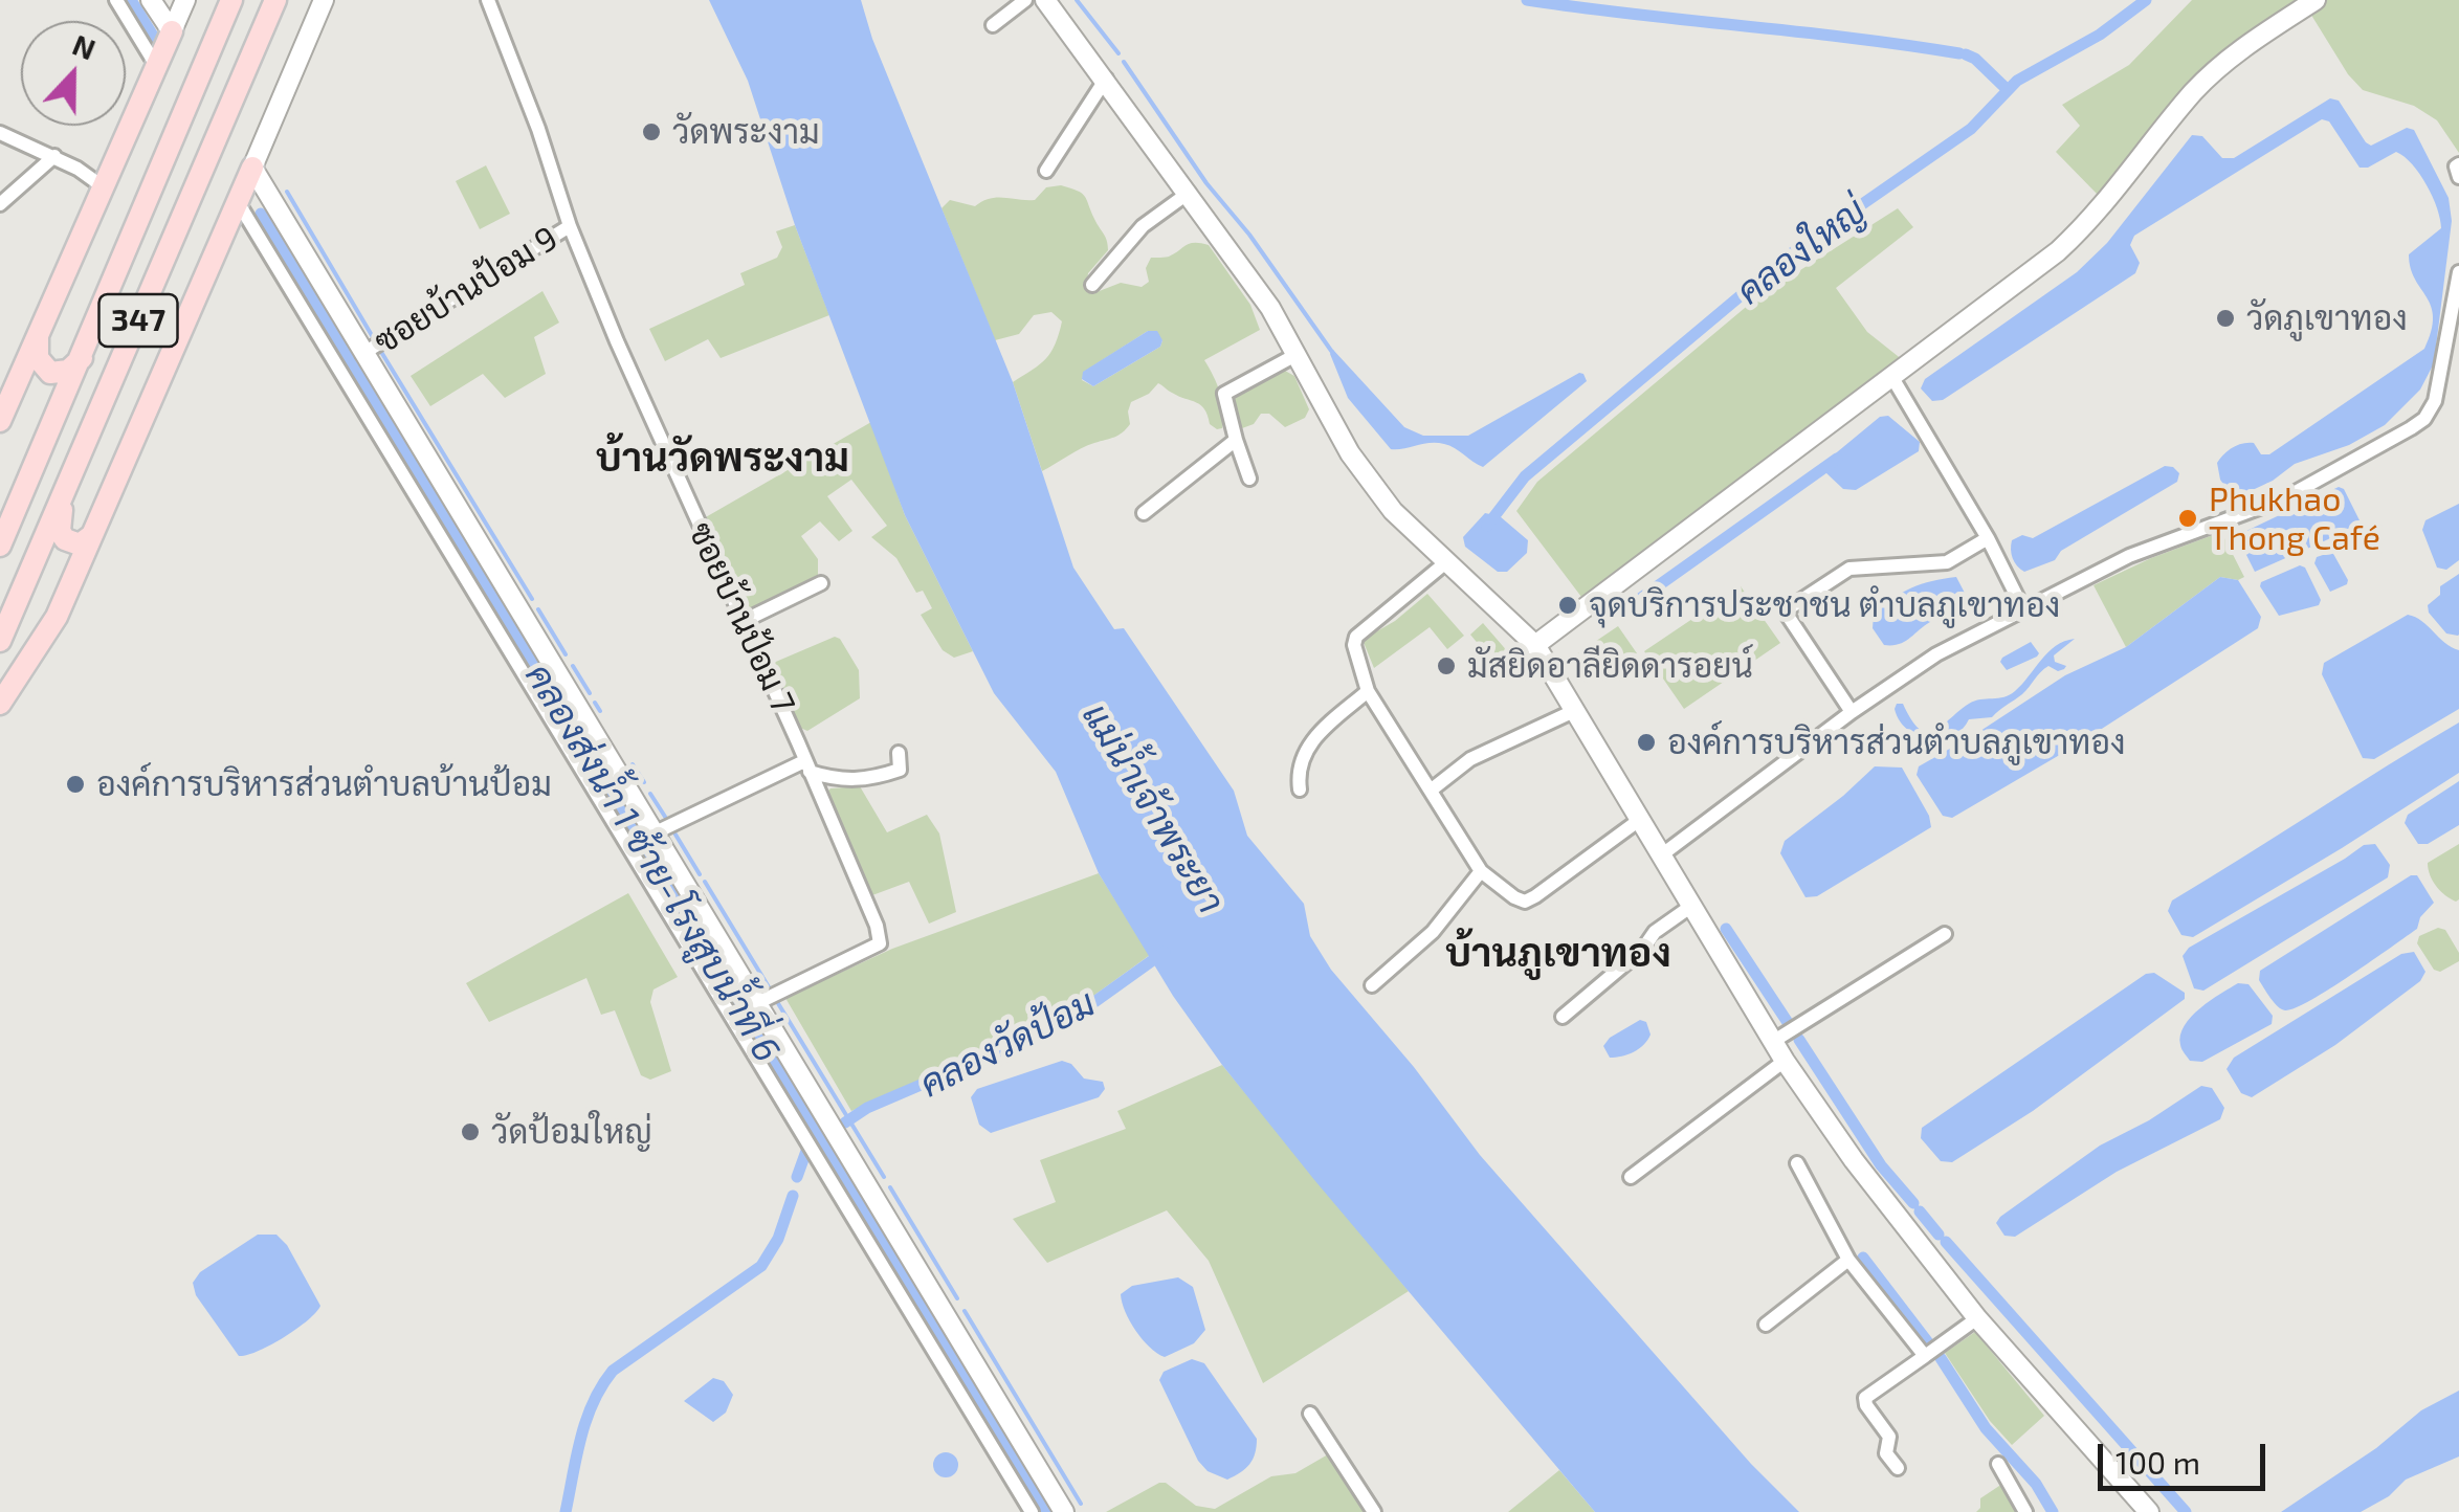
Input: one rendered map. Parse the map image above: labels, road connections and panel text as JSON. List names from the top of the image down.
{
  "streets": {
    "main road": ["347"],
    "street": ["ซอยบ้านป้อม 9", "ซอยบ้านป้อม 7"]
  },
  "crossings": [
    ["ซอยบ้านป้อม 9", "ซอยบ้านป้อม 7"]
  ],
  "districts": ["บ้านวัดพระงาม", "บ้านภูเขาทอง"],
  "water": [
    "คลองใหญ่",
    "แม่น้ำเจ้าพระยา",
    "คลองส่งน้ำ 1 ซ้าย-โรงสูบน้ำที่ 6",
    "คลองวัดป้อม"
  ],
  "places": [
    "วัดพระงาม",
    "วัดภูเขาทอง",
    "Phukhao Thong Café",
    "จุดบริการประชาชน ตำบลภูเขาทอง",
    "มัสยิดอาลียิดดารอยน์",
    "องค์การบริหารส่วนตำบลภูเขาทอง",
    "องค์การบริหารส่วนตำบลบ้านป้อม",
    "วัดป้อมใหญ่"
  ],
  "scale_bar": "100 m",
  "north": "top"
}
